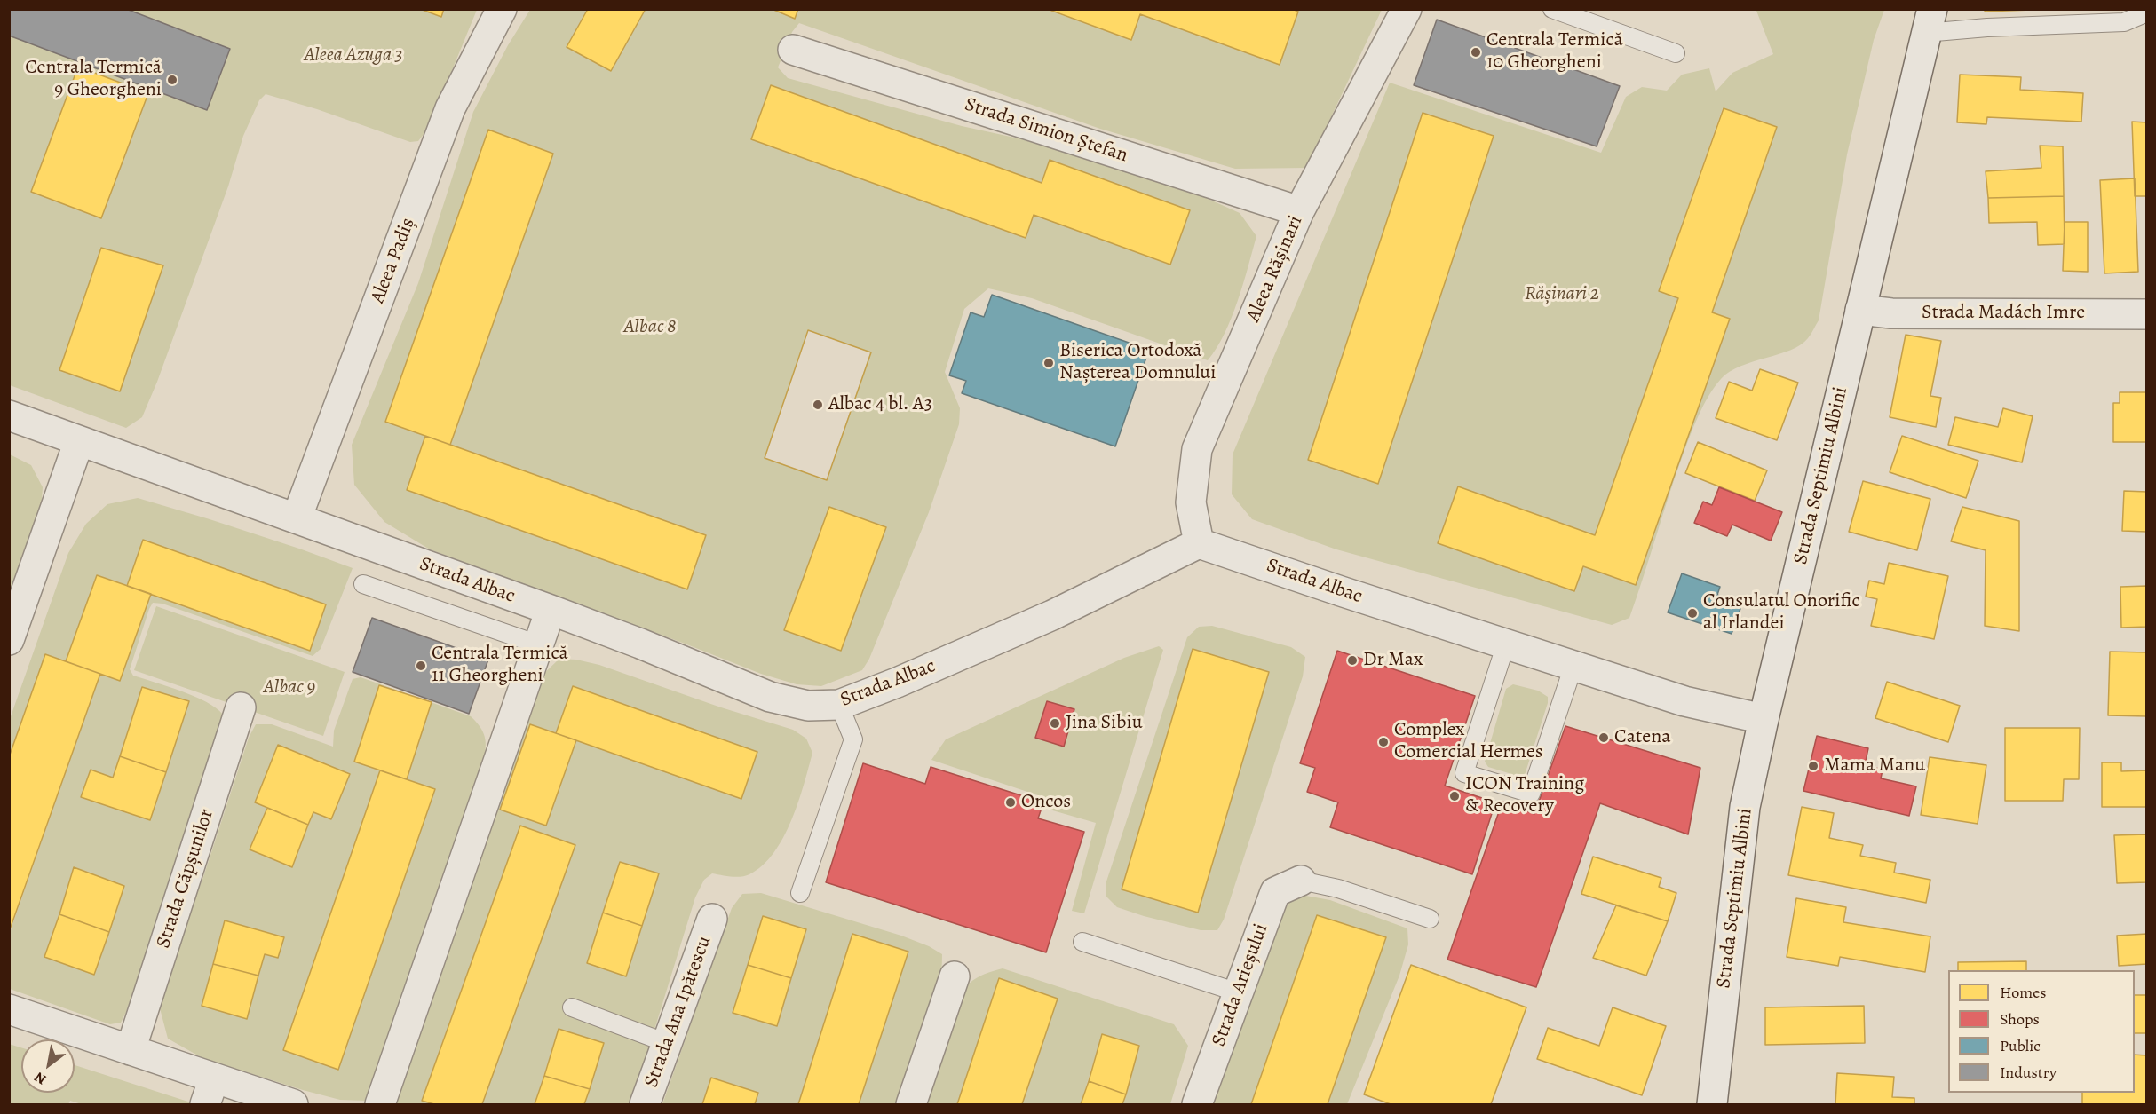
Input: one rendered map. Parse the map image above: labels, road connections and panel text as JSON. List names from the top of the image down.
{
  "streets": {
    "street": [
      "Strada Simion Ștefan",
      "Aleea Padiș",
      "Aleea Rășinari",
      "Strada Madách Imre",
      "Strada Septimiu Albini",
      "Strada Albac",
      "Strada Căpșunilor",
      "Strada Arieșului",
      "Strada Ana Ipătescu"
    ]
  },
  "crossings": [
    ["Strada Simion Ștefan", "Aleea Rășinari"],
    ["Aleea Padiș", "Strada Albac"],
    ["Aleea Rășinari", "Strada Albac"],
    ["Strada Madách Imre", "Strada Septimiu Albini"],
    ["Strada Septimiu Albini", "Strada Albac"]
  ],
  "parks": [
    "Aleea Azuga 3",
    "Rășinari 2",
    "Albac 8",
    "Albac 9"
  ],
  "places": [
    "Centrala Termică 10 Gheorgheni",
    "Centrala Termică 9 Gheorgheni",
    "Biserica Ortodoxă Nașterea Domnului",
    "Albac 4 bl. A3",
    "Consulatul Onorific al Irlandei",
    "Dr Max",
    "Centrala Termică 11 Gheorgheni",
    "Jina Sibiu",
    "Catena",
    "Complex Comercial Hermes",
    "Mama Manu",
    "ICON Training & Recovery",
    "Oncos"
  ],
  "legend": [
    "Homes",
    "Shops",
    "Public",
    "Industry"
  ],
  "north": "bottom left"
}
